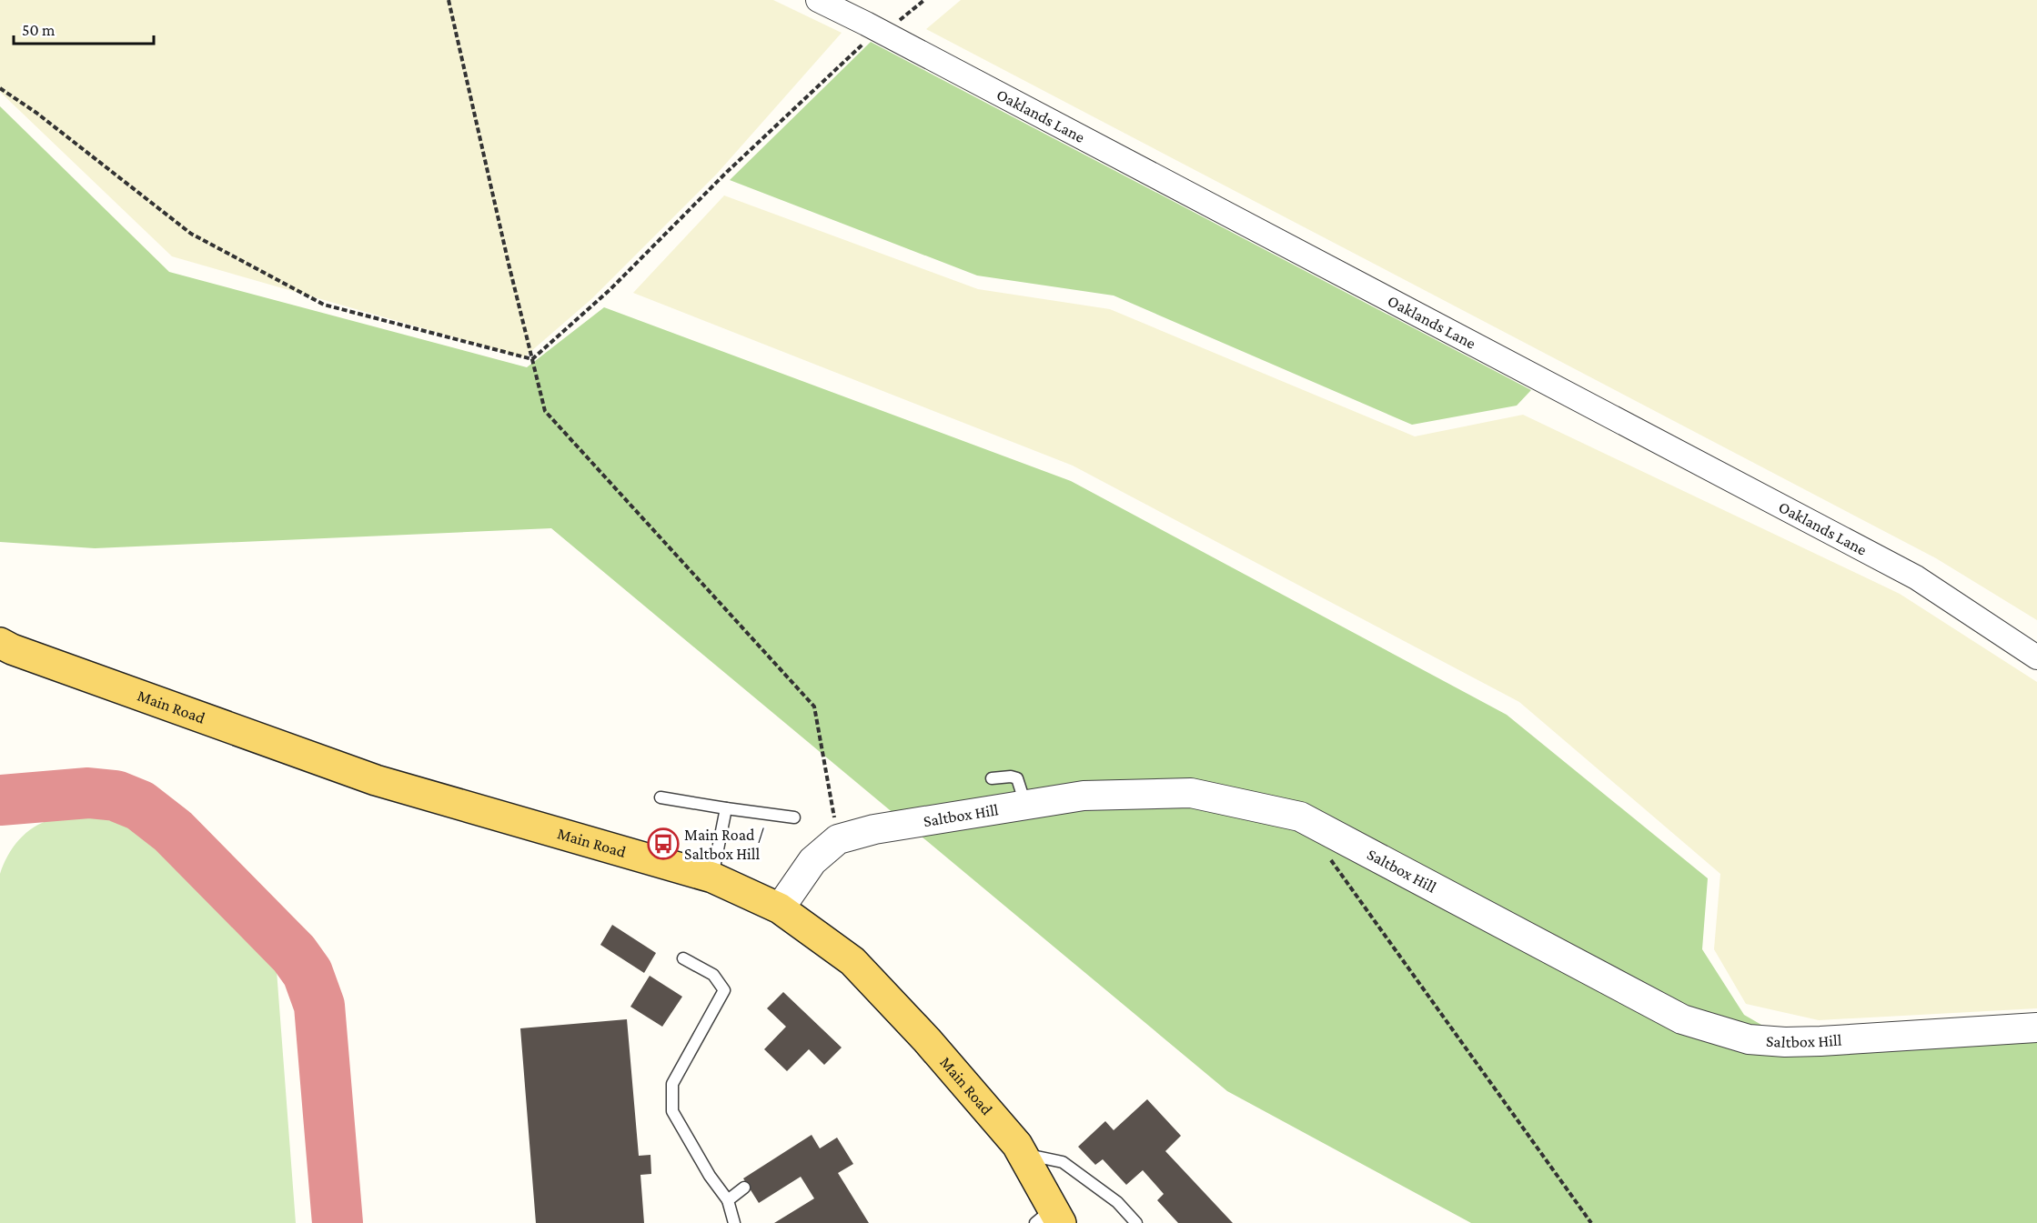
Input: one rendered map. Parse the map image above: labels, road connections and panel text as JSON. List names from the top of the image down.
{
  "streets": {
    "main road": ["Main Road"],
    "street": ["Oaklands Lane", "Saltbox Hill"]
  },
  "crossings": [
    ["Main Road", "Saltbox Hill"]
  ],
  "places": {
    "bus stop": ["Main Road / Saltbox Hill"]
  },
  "scale_bar": "50 m"
}
